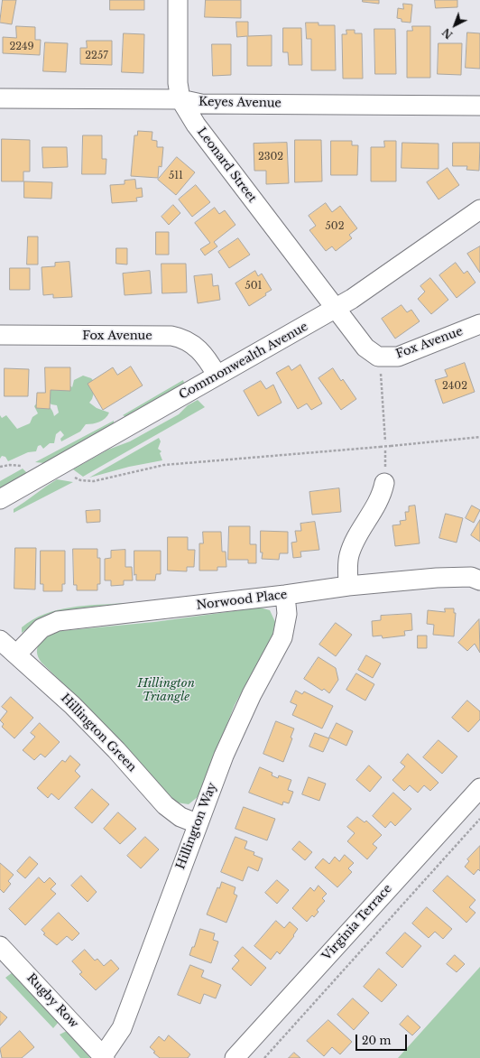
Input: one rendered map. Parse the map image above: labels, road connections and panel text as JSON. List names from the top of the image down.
{
  "streets": {
    "street": [
      "Keyes Avenue",
      "Leonard Street",
      "Fox Avenue",
      "Commonwealth Avenue",
      "Norwood Place",
      "Hillington Green",
      "Hillington Way",
      "Virginia Terrace",
      "Rugby Row"
    ]
  },
  "crossings": [
    ["Keyes Avenue", "Leonard Street"],
    ["Leonard Street", "Fox Avenue"],
    ["Leonard Street", "Commonwealth Avenue"],
    ["Fox Avenue", "Commonwealth Avenue"],
    ["Norwood Place", "Hillington Green"],
    ["Norwood Place", "Hillington Way"],
    ["Hillington Green", "Hillington Way"],
    ["Hillington Way", "Rugby Row"]
  ],
  "parks": ["Hillington Triangle"],
  "house_numbers": [
    "2249",
    "2257",
    "2302",
    "511",
    "502",
    "501",
    "2402"
  ],
  "scale_bar": "20 m",
  "north": "bottom left"
}
